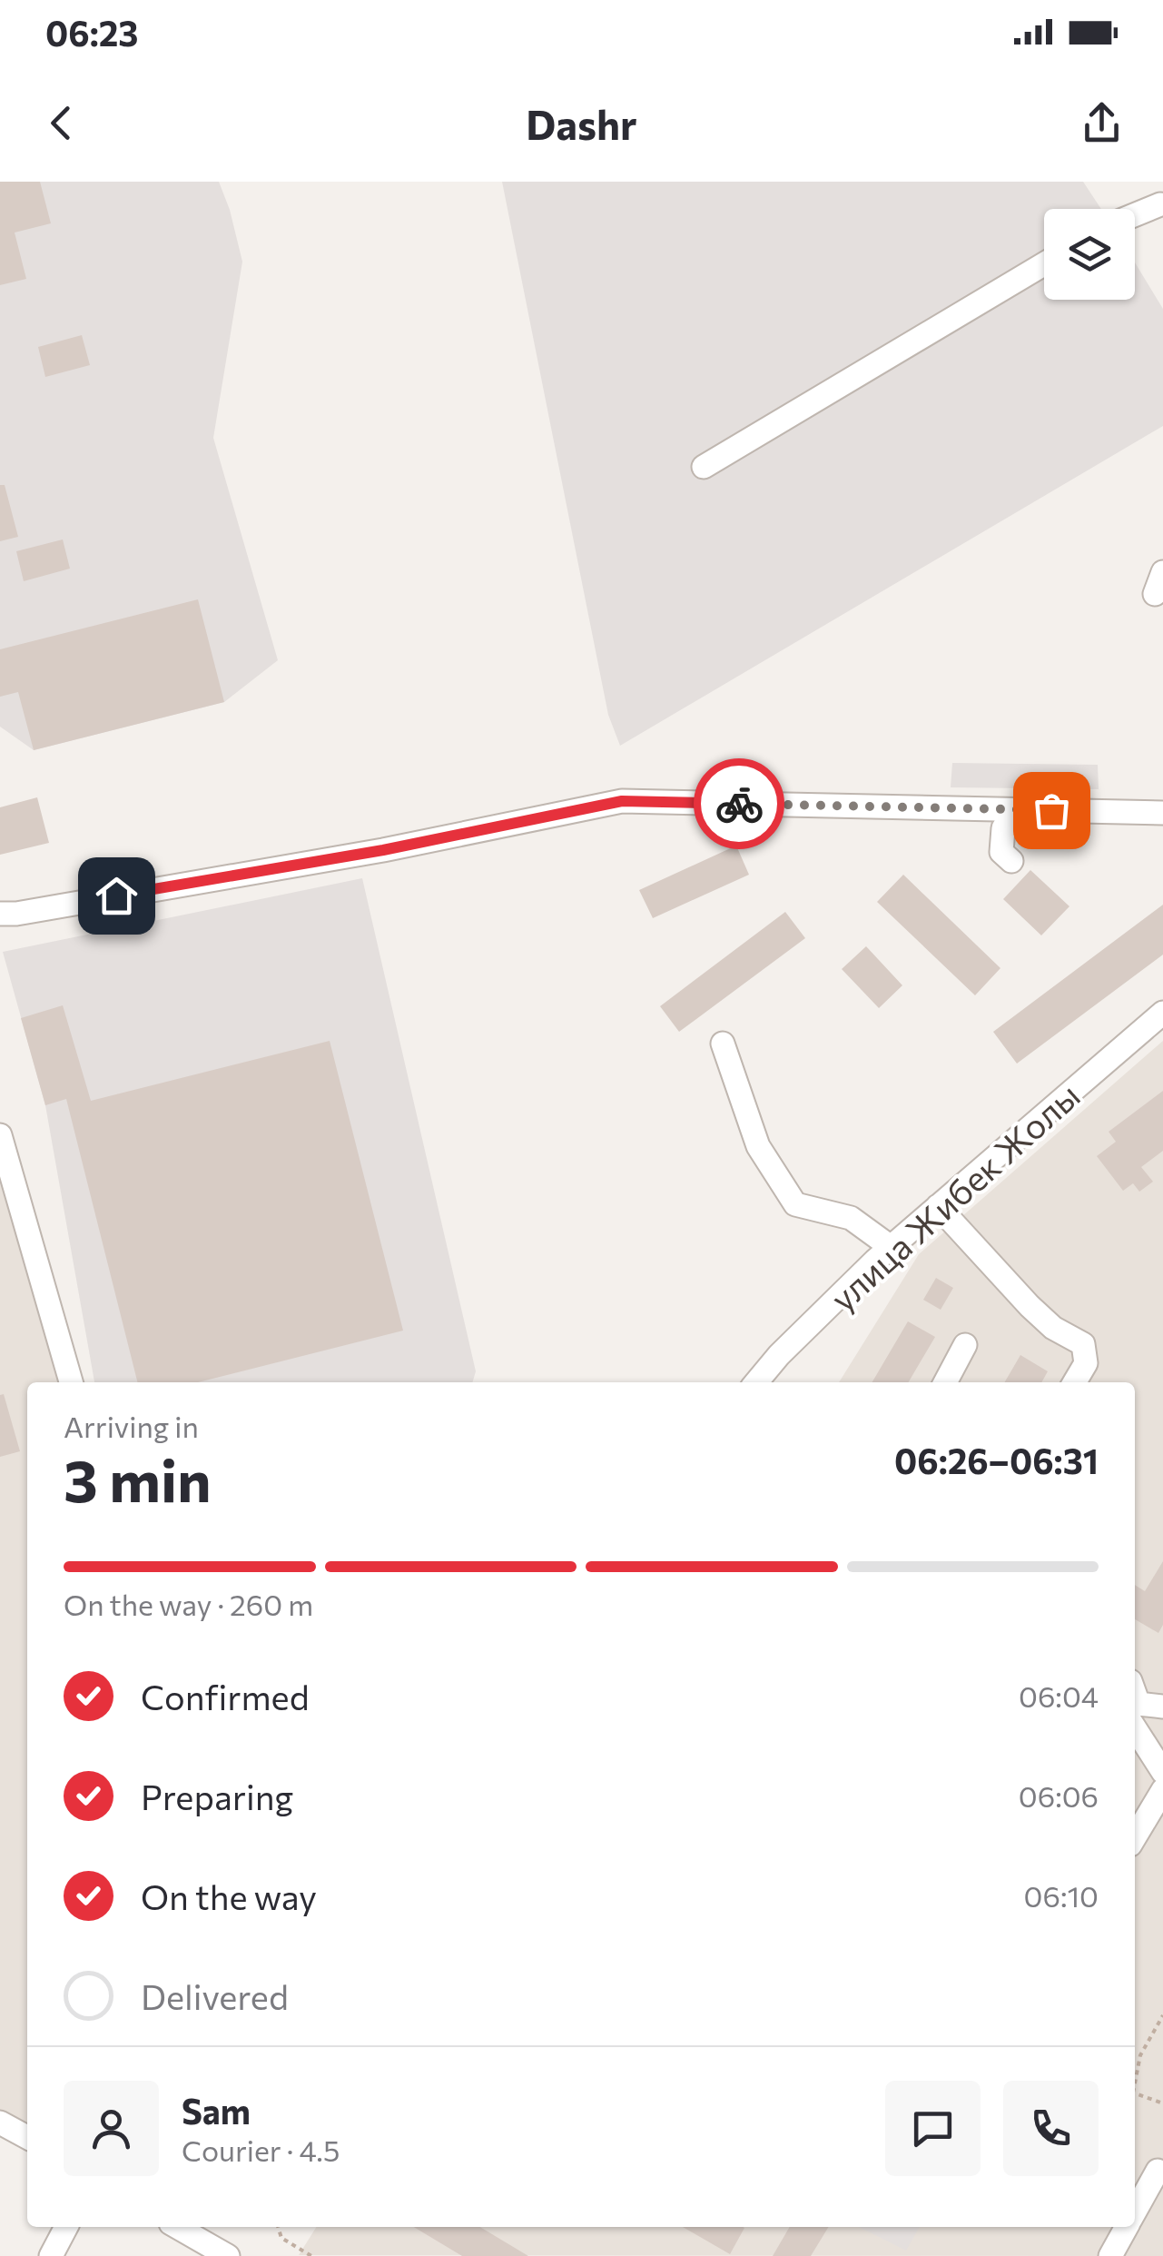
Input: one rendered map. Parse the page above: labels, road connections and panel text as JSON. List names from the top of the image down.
{
  "streets": {
    "street": ["улица Жибек Жолы"]
  },
  "page": {
    "status": "06:23",
    "header": "Dashr",
    "heading": ["3 min", "Arriving in", "06:26–06:31"],
    "panel": ["Sam", "Courier · 4.5"],
    "bar": "On the way · 260 m",
    "list": [
      ["Confirmed", "06:04"],
      ["Preparing", "06:06"],
      ["On the way", "06:10"],
      "Delivered"
    ]
  }
}
